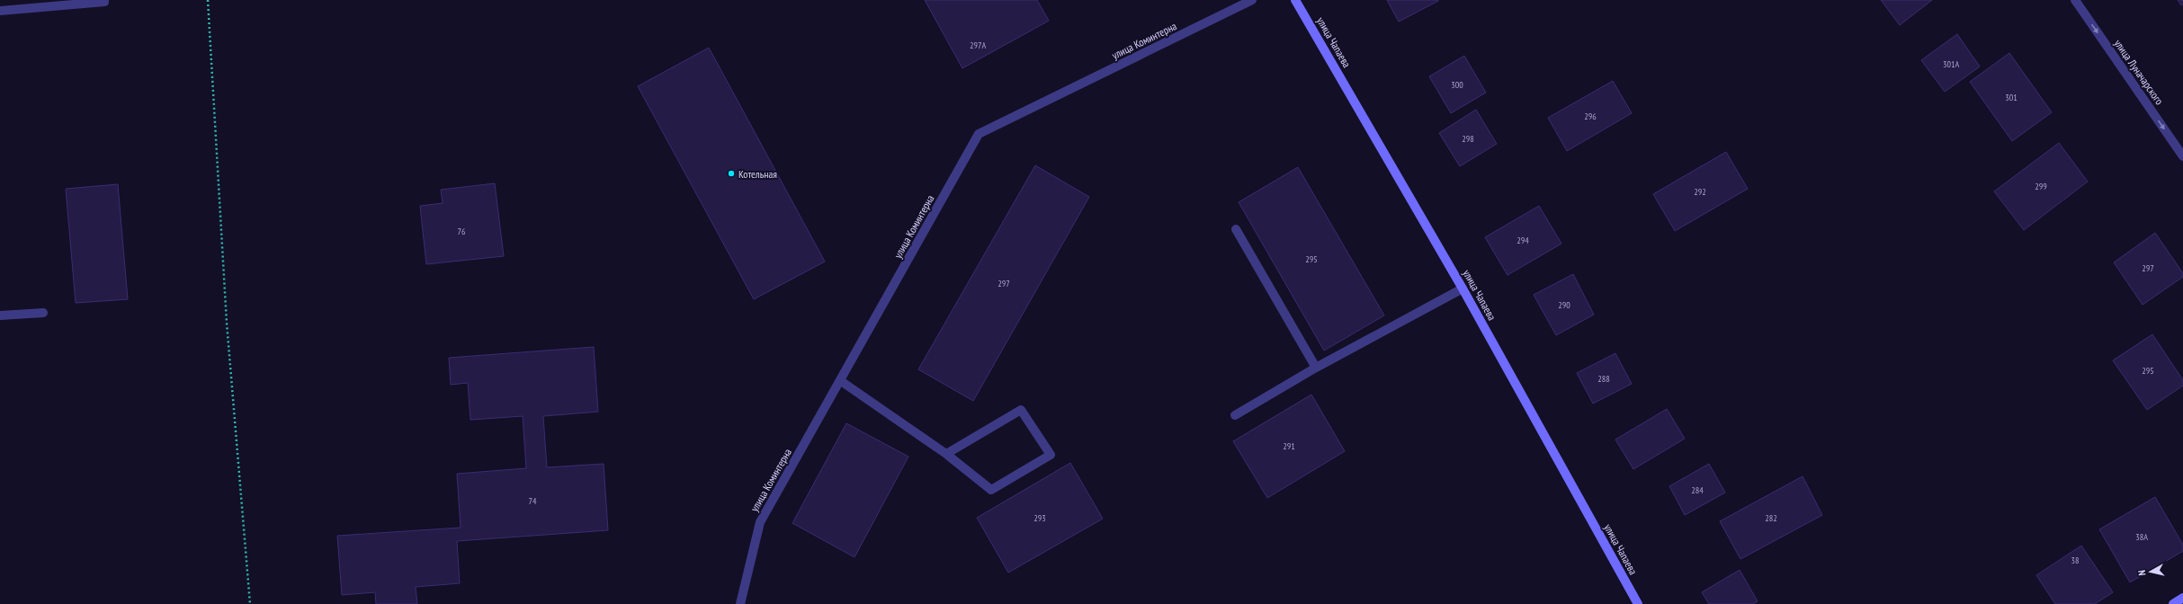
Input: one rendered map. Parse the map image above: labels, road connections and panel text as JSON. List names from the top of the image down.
{
  "streets": {
    "main road": ["улица Чапаева"],
    "street": ["улица Коминтерна", "улица Луначарского"]
  },
  "one_way": ["улица Луначарского"],
  "places": ["Котельная"],
  "house_numbers": [
    "297А",
    "301А",
    "300",
    "301",
    "296",
    "298",
    "299",
    "292",
    "76",
    "294",
    "295",
    "297",
    "297",
    "290",
    "295",
    "288",
    "291",
    "284",
    "74",
    "293",
    "282",
    "38А",
    "38"
  ],
  "north": "left"
}
